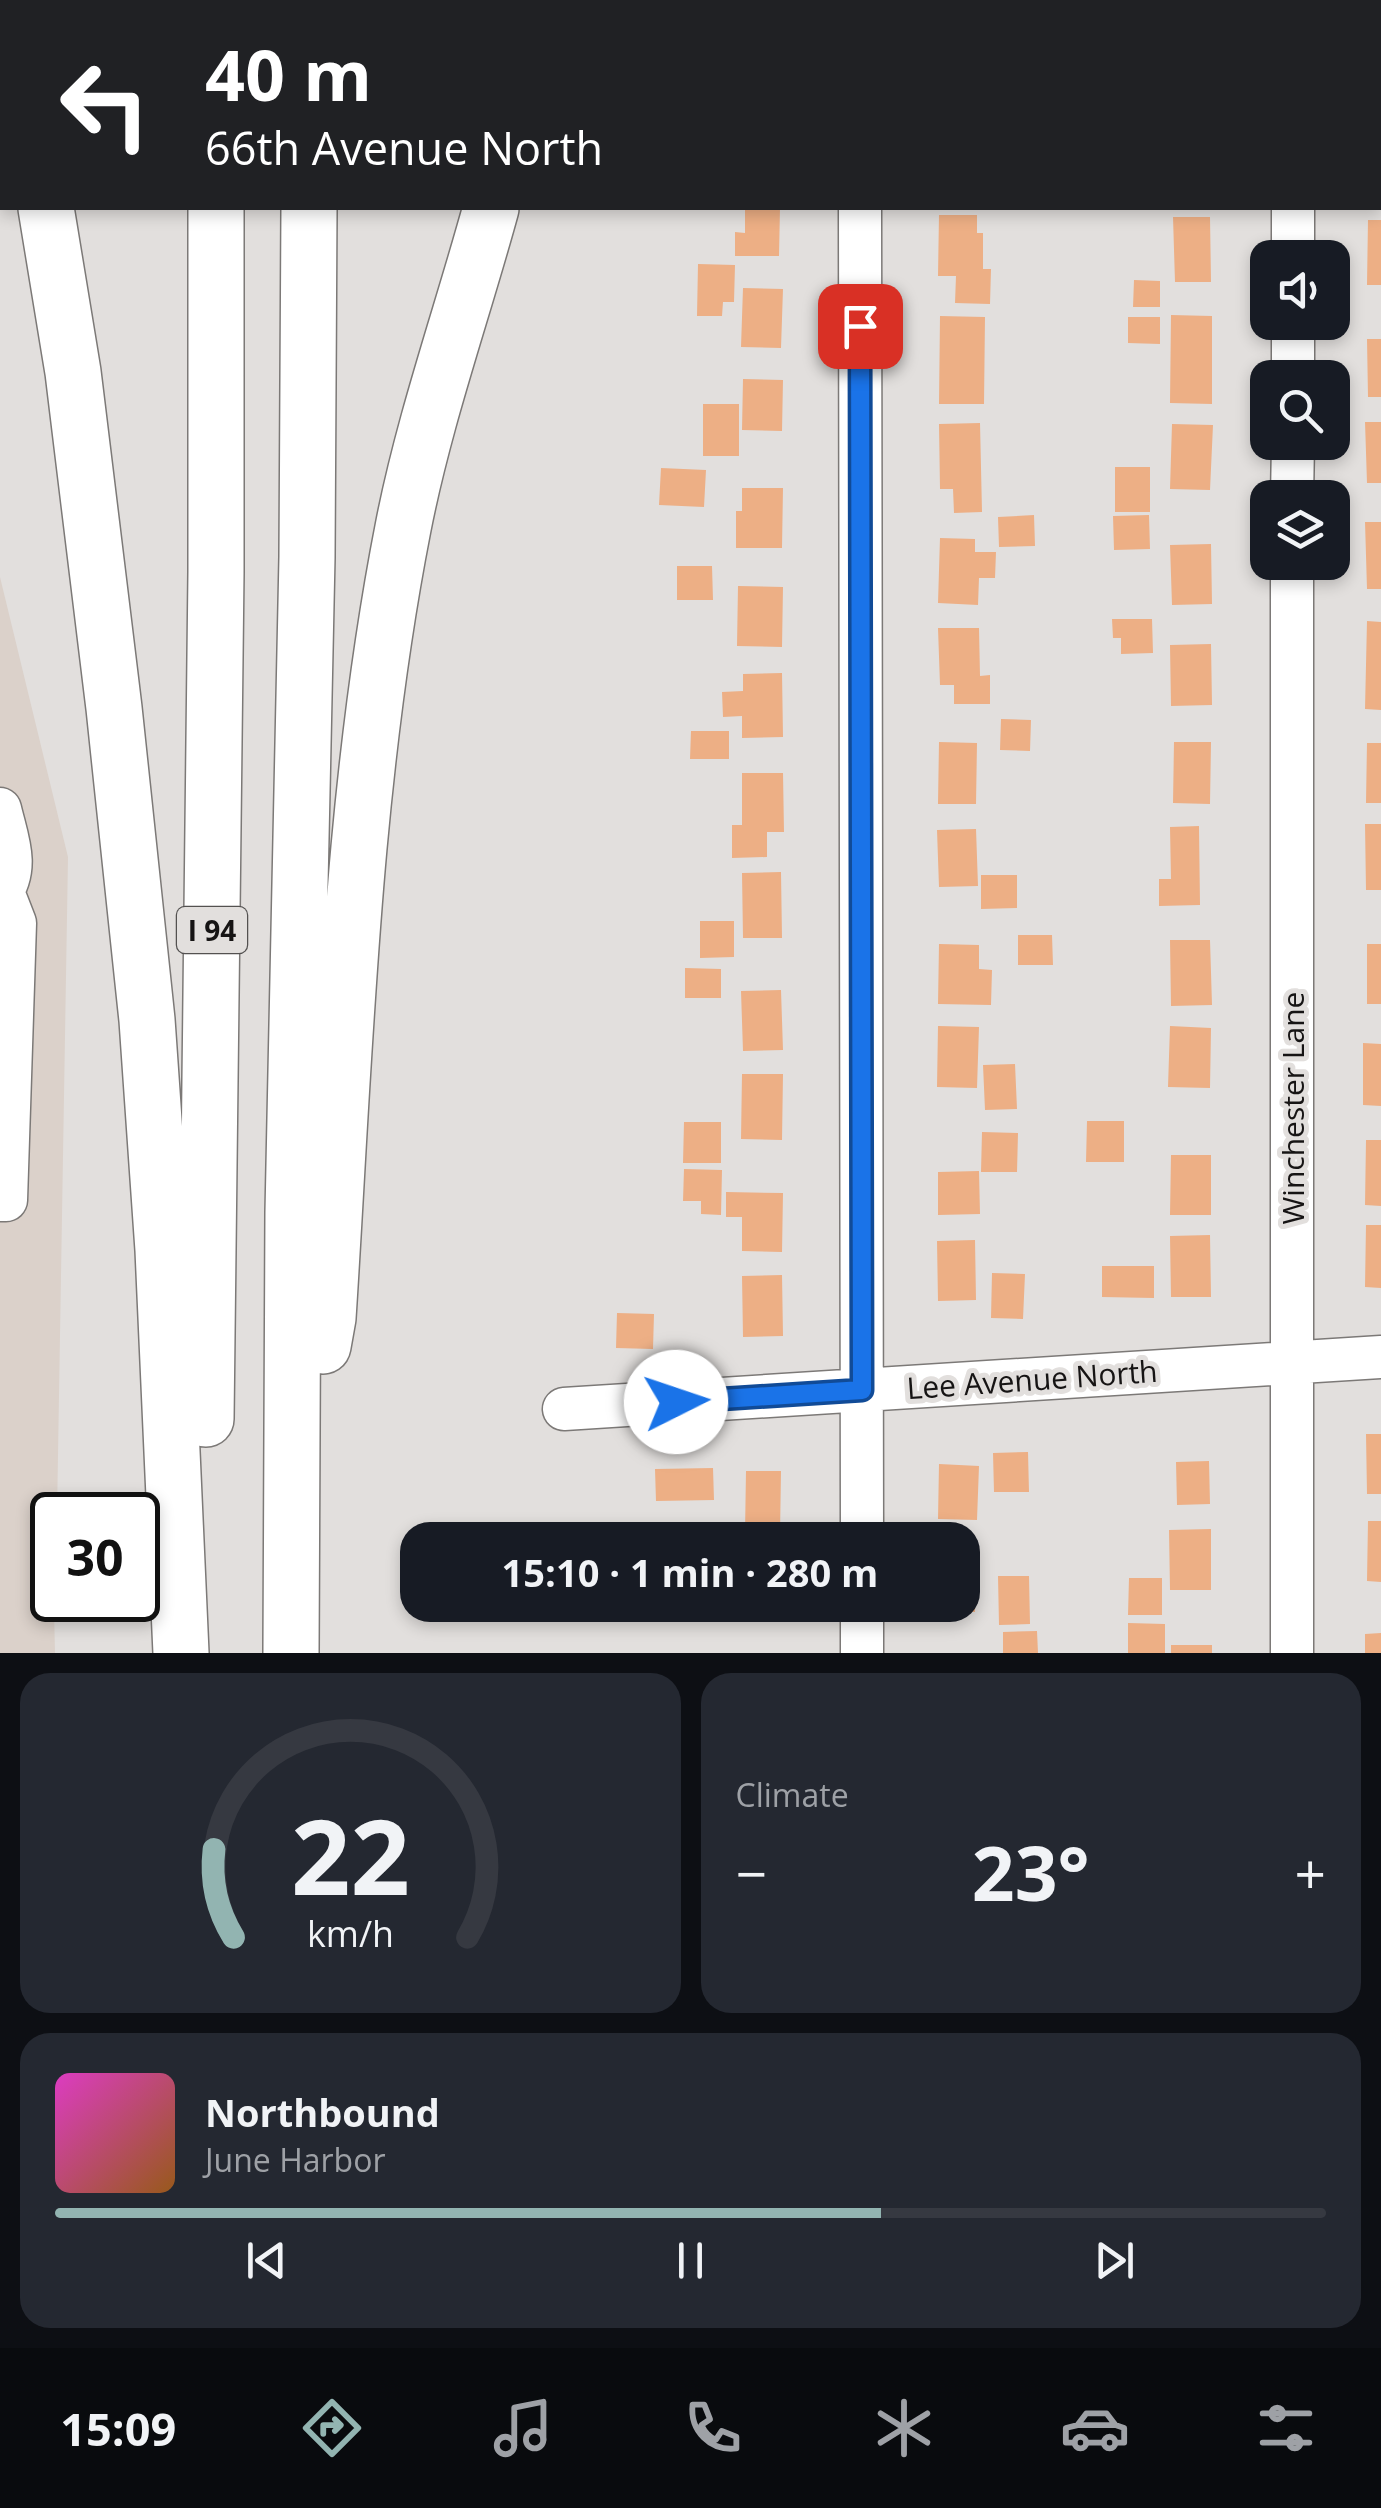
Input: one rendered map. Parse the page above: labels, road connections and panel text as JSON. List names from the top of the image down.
{
  "streets": {
    "highway": ["I 94"],
    "street": ["Winchester Lane", "Lee Avenue North"]
  },
  "crossings": [
    ["Winchester Lane", "Lee Avenue North"]
  ],
  "page": {
    "turn": ["40 m", "66th Avenue North"],
    "limit": "30",
    "trip": "15:10 · 1 min · 280 m",
    "tile": "Climate",
    "heat": ["−", "23°", "+"],
    "song": ["Northbound", "June Harbor"],
    "tabs": "15:09",
    "gauge": ["22", "km/h"]
  }
}
